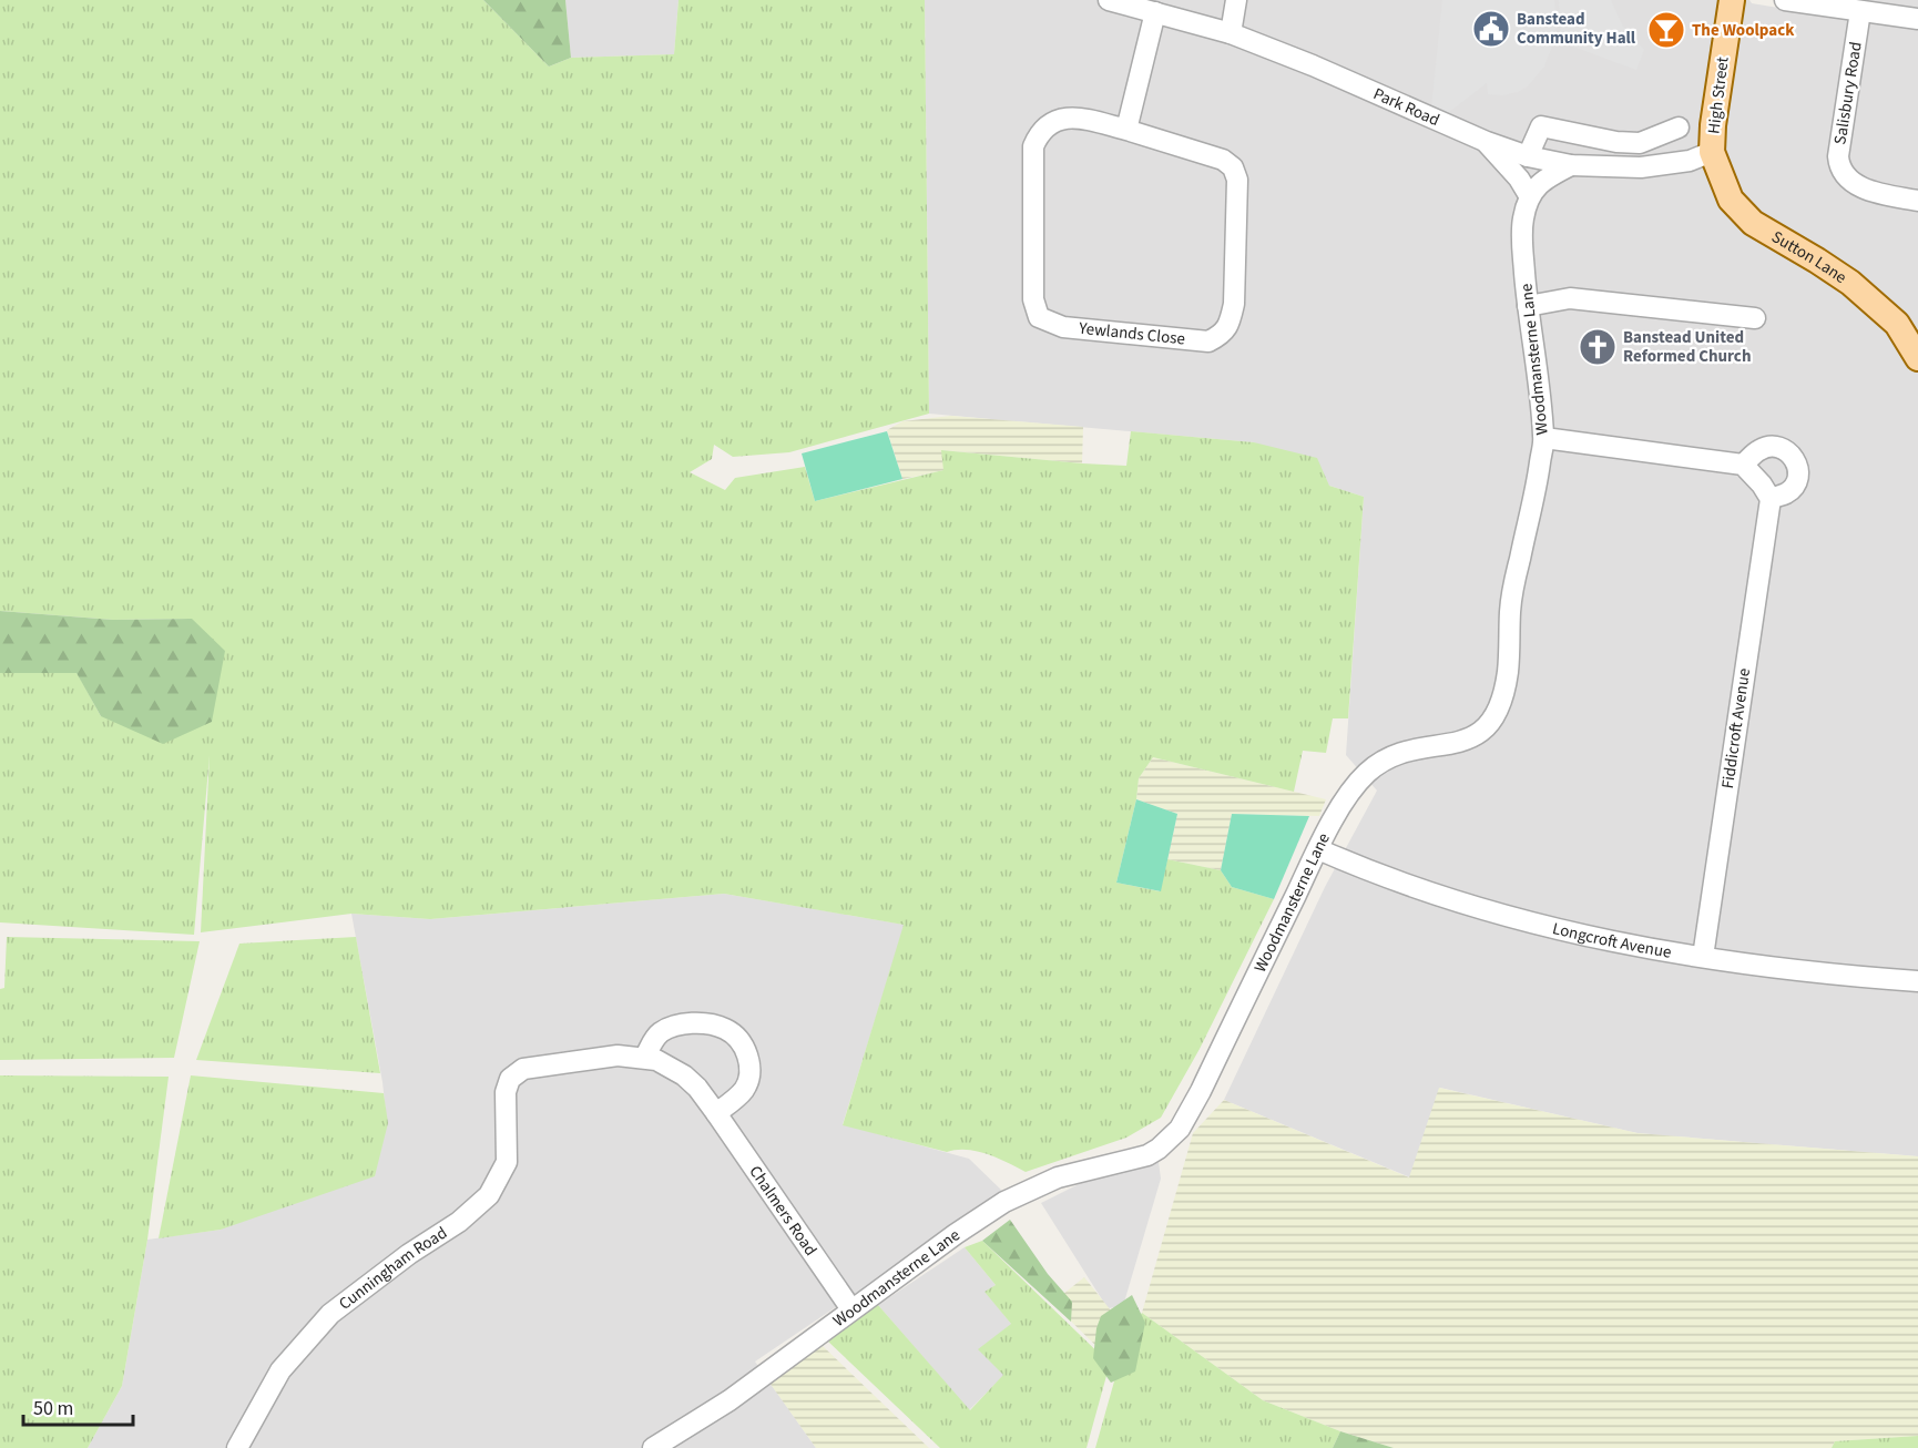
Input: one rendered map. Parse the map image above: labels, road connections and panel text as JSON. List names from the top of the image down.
{
  "streets": {
    "main road": ["High Street", "Sutton Lane"],
    "street": [
      "Salisbury Road",
      "Park Road",
      "Yewlands Close",
      "Woodmansterne Lane",
      "Fiddicroft Avenue",
      "Longcroft Avenue",
      "Chalmers Road",
      "Cunningham Road"
    ]
  },
  "crossings": [
    ["High Street", "Park Road"],
    ["High Street", "Sutton Lane"],
    ["Park Road", "Sutton Lane"],
    ["Woodmansterne Lane", "Longcroft Avenue"],
    ["Woodmansterne Lane", "Chalmers Road"],
    ["Fiddicroft Avenue", "Longcroft Avenue"],
    ["Chalmers Road", "Cunningham Road"]
  ],
  "places": {
    "public building": ["Banstead Community Hall"],
    "bar": ["The Woolpack"],
    "church": ["Banstead United Reformed Church"]
  },
  "scale_bar": "50 m"
}
